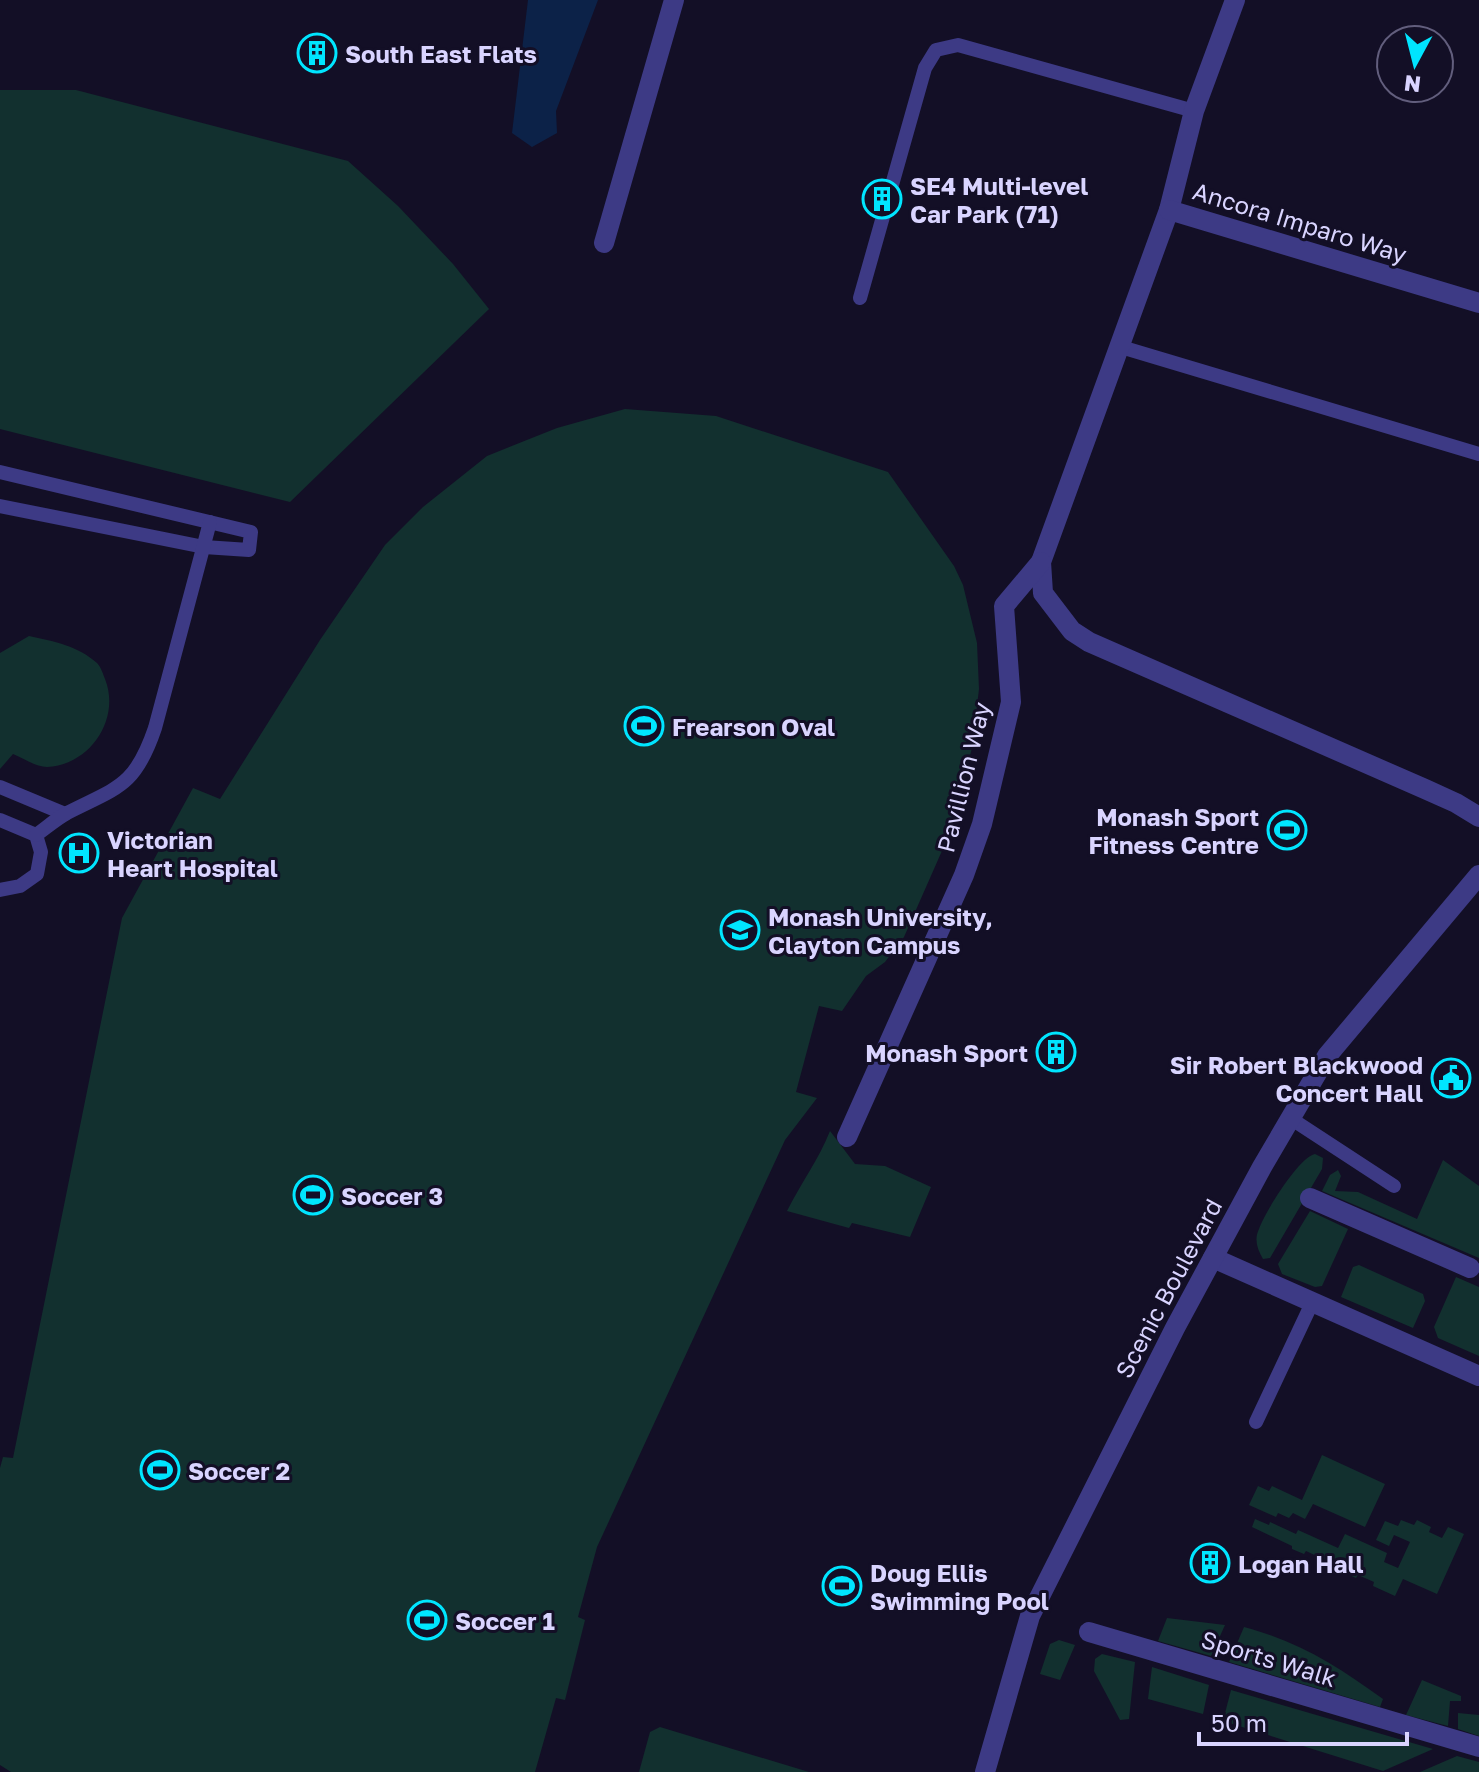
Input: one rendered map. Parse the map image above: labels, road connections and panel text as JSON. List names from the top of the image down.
{
  "streets": {
    "street": [
      "Ancora Imparo Way",
      "Pavillion Way",
      "Scenic Boulevard",
      "Sports Walk"
    ]
  },
  "crossings": [
    ["Ancora Imparo Way", "Pavillion Way"]
  ],
  "places": {
    "building": [
      "South East Flats",
      "SE4 Multi-level Car Park (71)",
      "Monash Sport",
      "Logan Hall"
    ],
    "sports": [
      "Frearson Oval",
      "Monash Sport Fitness Centre",
      "Soccer 3",
      "Soccer 2",
      "Doug Ellis Swimming Pool",
      "Soccer 1"
    ],
    "hospital": ["Victorian Heart Hospital"],
    "school or university": ["Monash University, Clayton Campus"],
    "public building": ["Sir Robert Blackwood Concert Hall"]
  },
  "scale_bar": "50 m",
  "north": "bottom"
}
